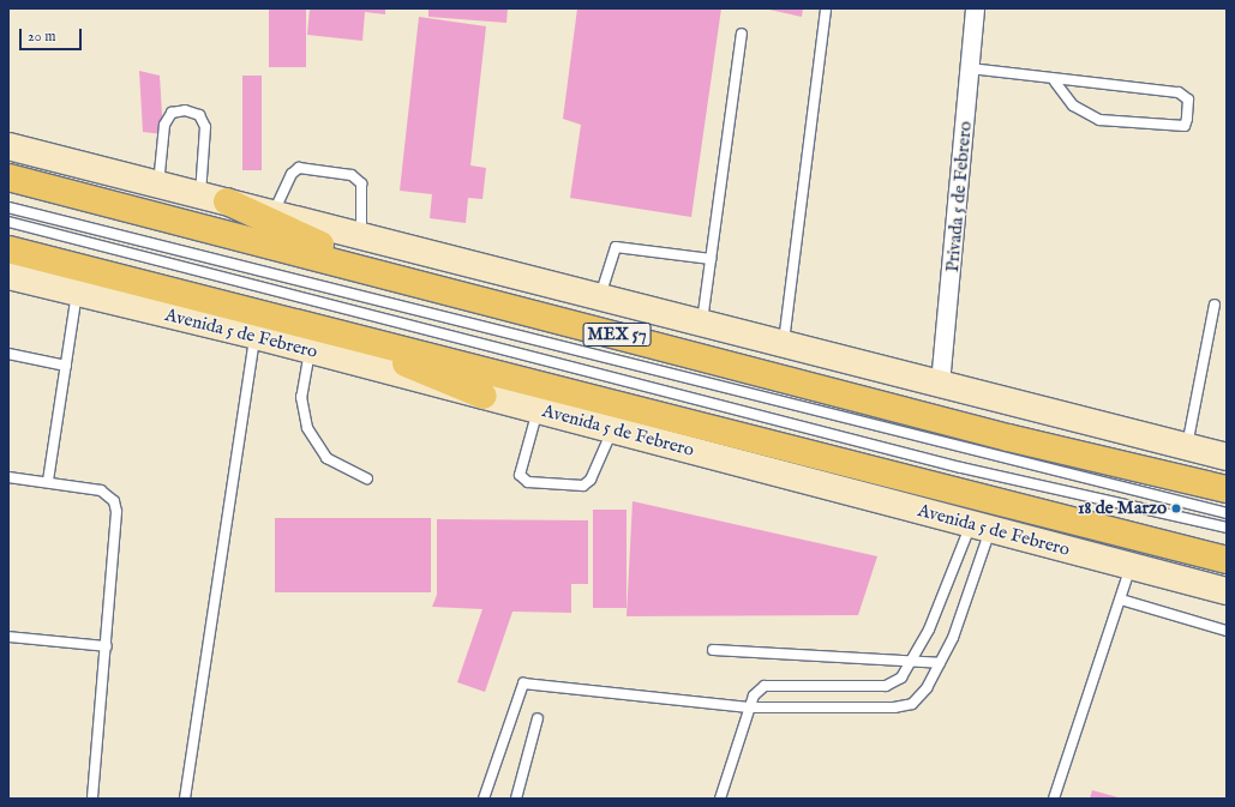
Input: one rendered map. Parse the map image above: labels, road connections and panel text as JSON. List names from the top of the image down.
{
  "streets": {
    "highway": ["Avenida 5 de Febrero", "MEX 57"],
    "street": ["Privada 5 de Febrero"]
  },
  "places": ["18 de Marzo"],
  "scale_bar": "20 m"
}
